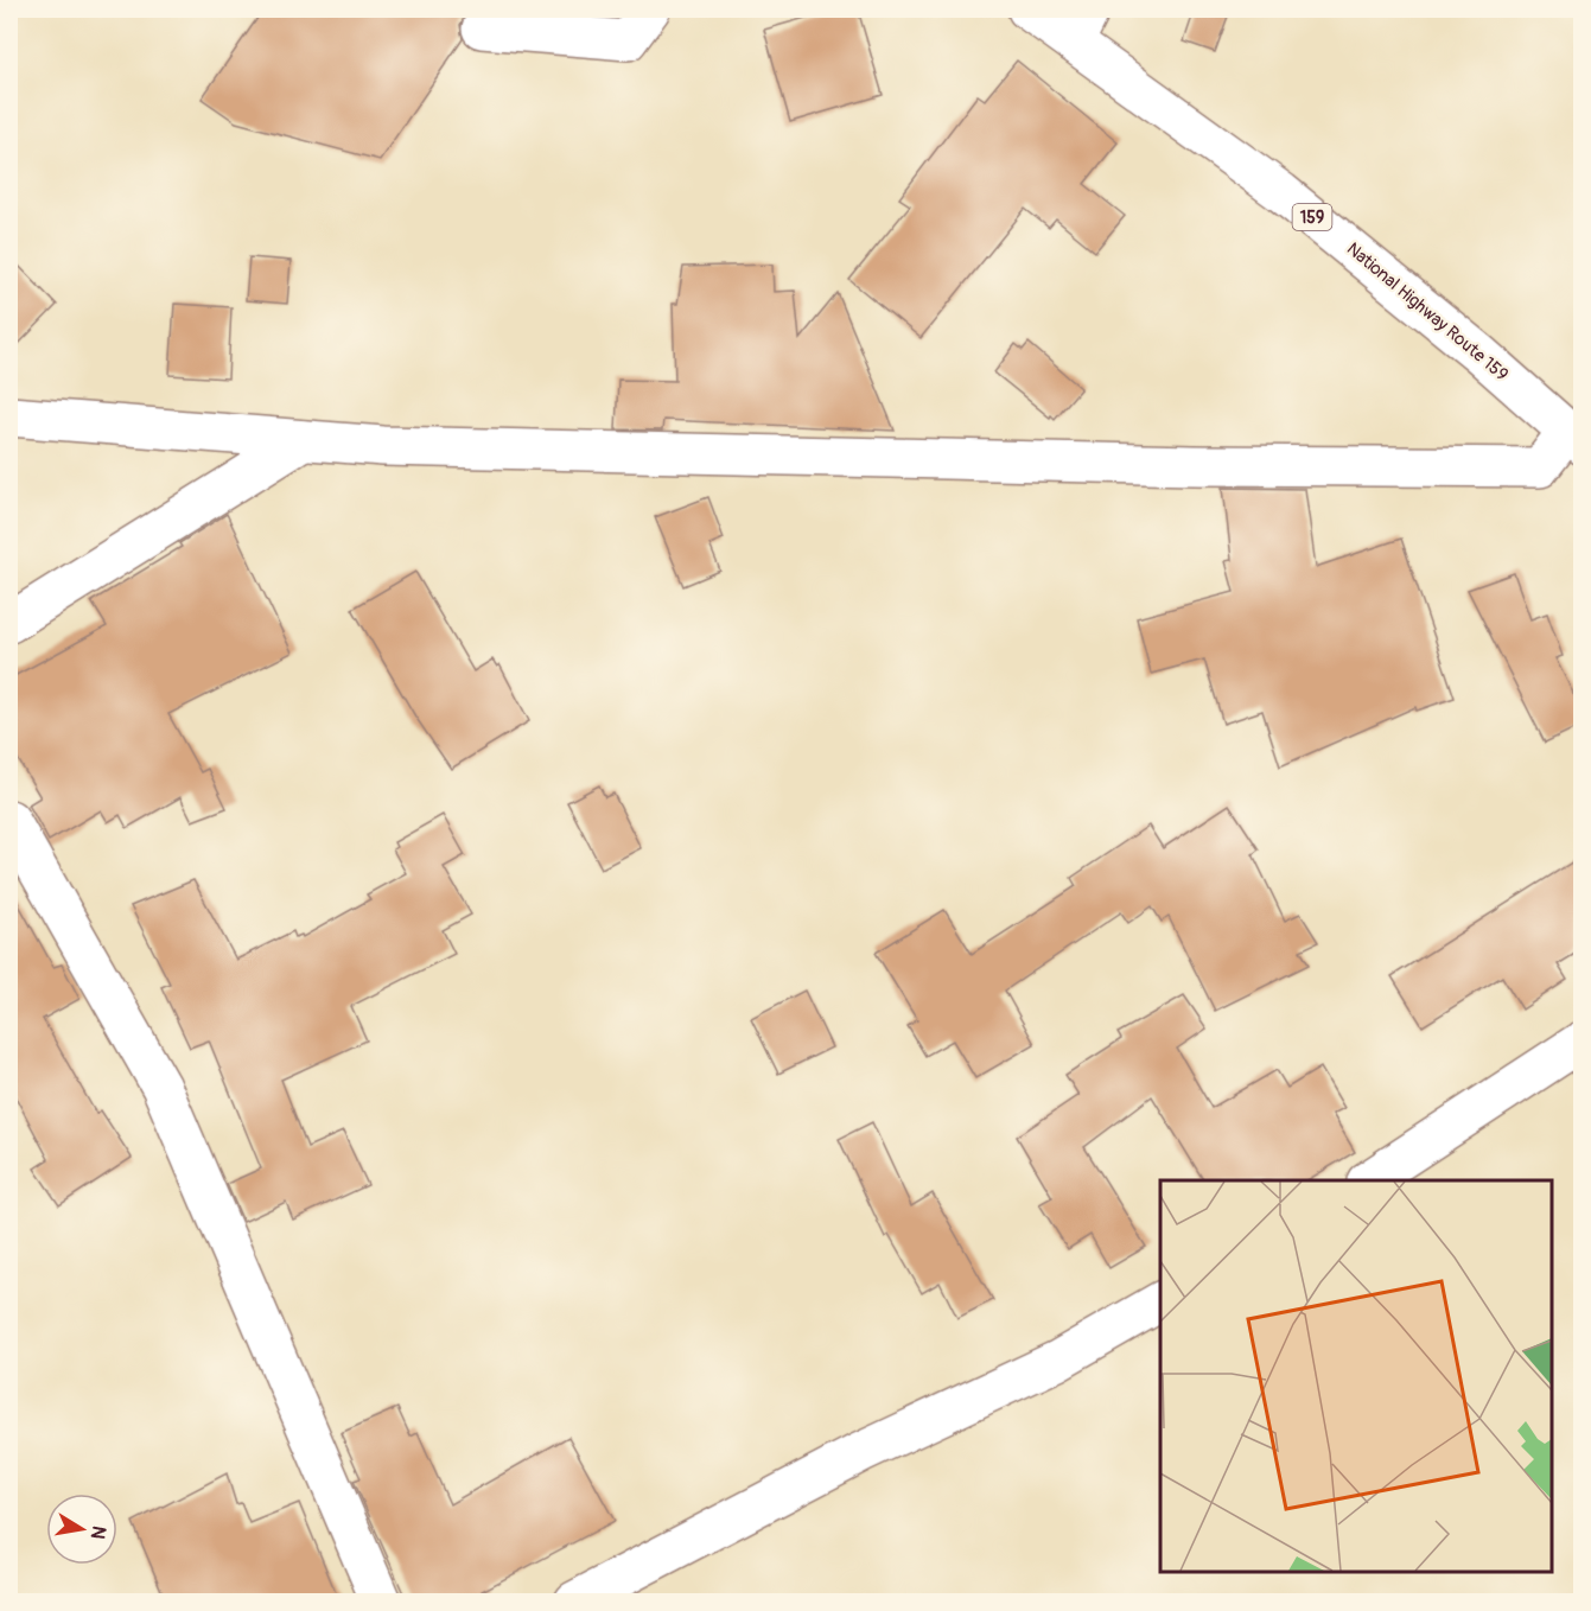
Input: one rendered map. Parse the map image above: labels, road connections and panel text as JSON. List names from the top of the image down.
{
  "streets": {
    "main road": ["159", "National Highway Route 159"]
  },
  "north": "right"
}
